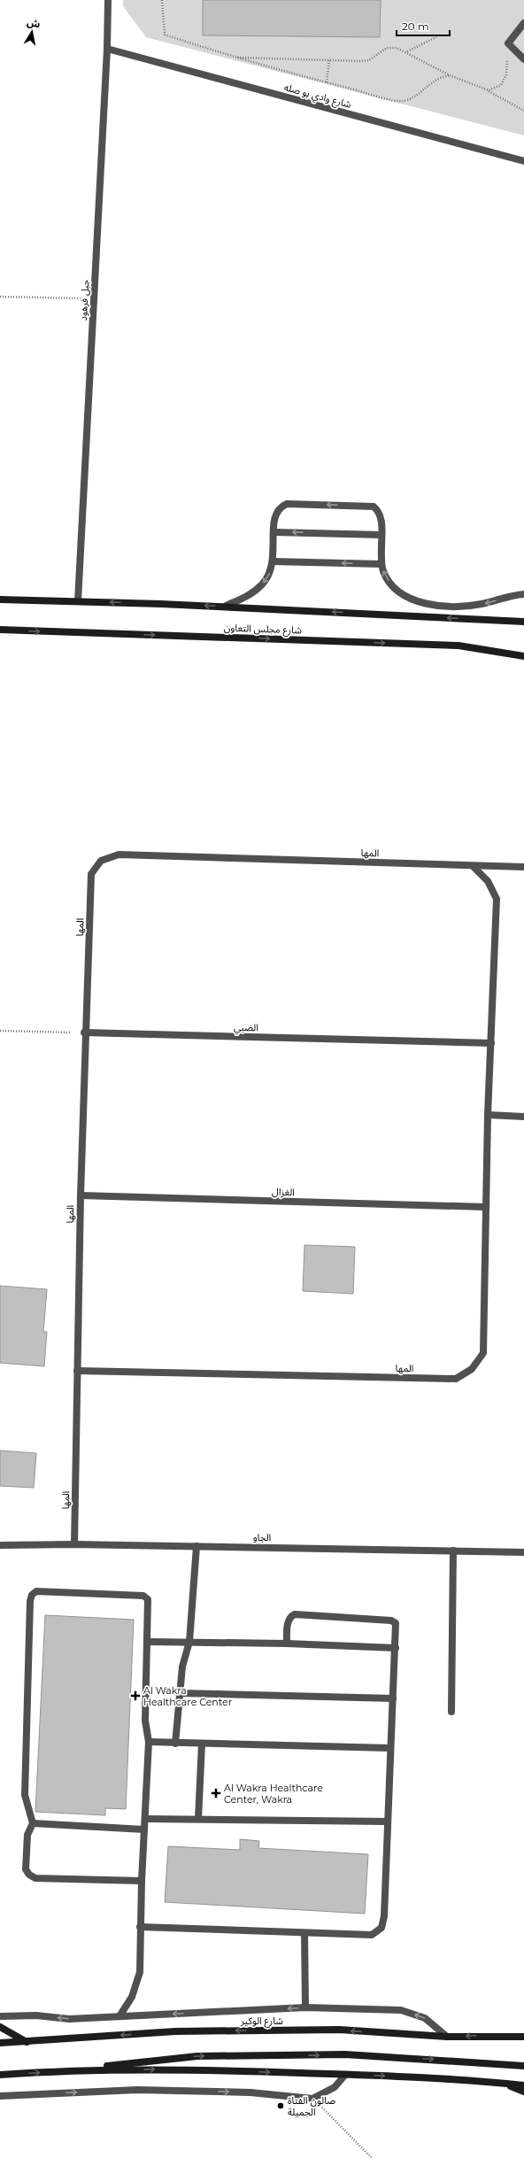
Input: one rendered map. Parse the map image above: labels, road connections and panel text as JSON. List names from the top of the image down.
{
  "streets": {
    "main road": ["شارع مجلس التعاون", "شارع الوكير"],
    "street": [
      "شارع وادي بو صله",
      "جبل فرهود",
      "المها",
      "الضبي",
      "الغزال",
      "الجاو"
    ]
  },
  "crossings": [
    ["شارع وادي بو صله", "جبل فرهود"],
    ["جبل فرهود", "شارع مجلس التعاون"],
    ["المها", "الضبي"],
    ["المها", "الغزال"],
    ["المها", "الجاو"]
  ],
  "places": {
    "health": ["Al Wakra Healthcare Center", "Al Wakra Healthcare Center, Wakra"],
    "other": ["صالون الفتاة الجميلة"]
  },
  "scale_bar": "20 m",
  "north": "top"
}
